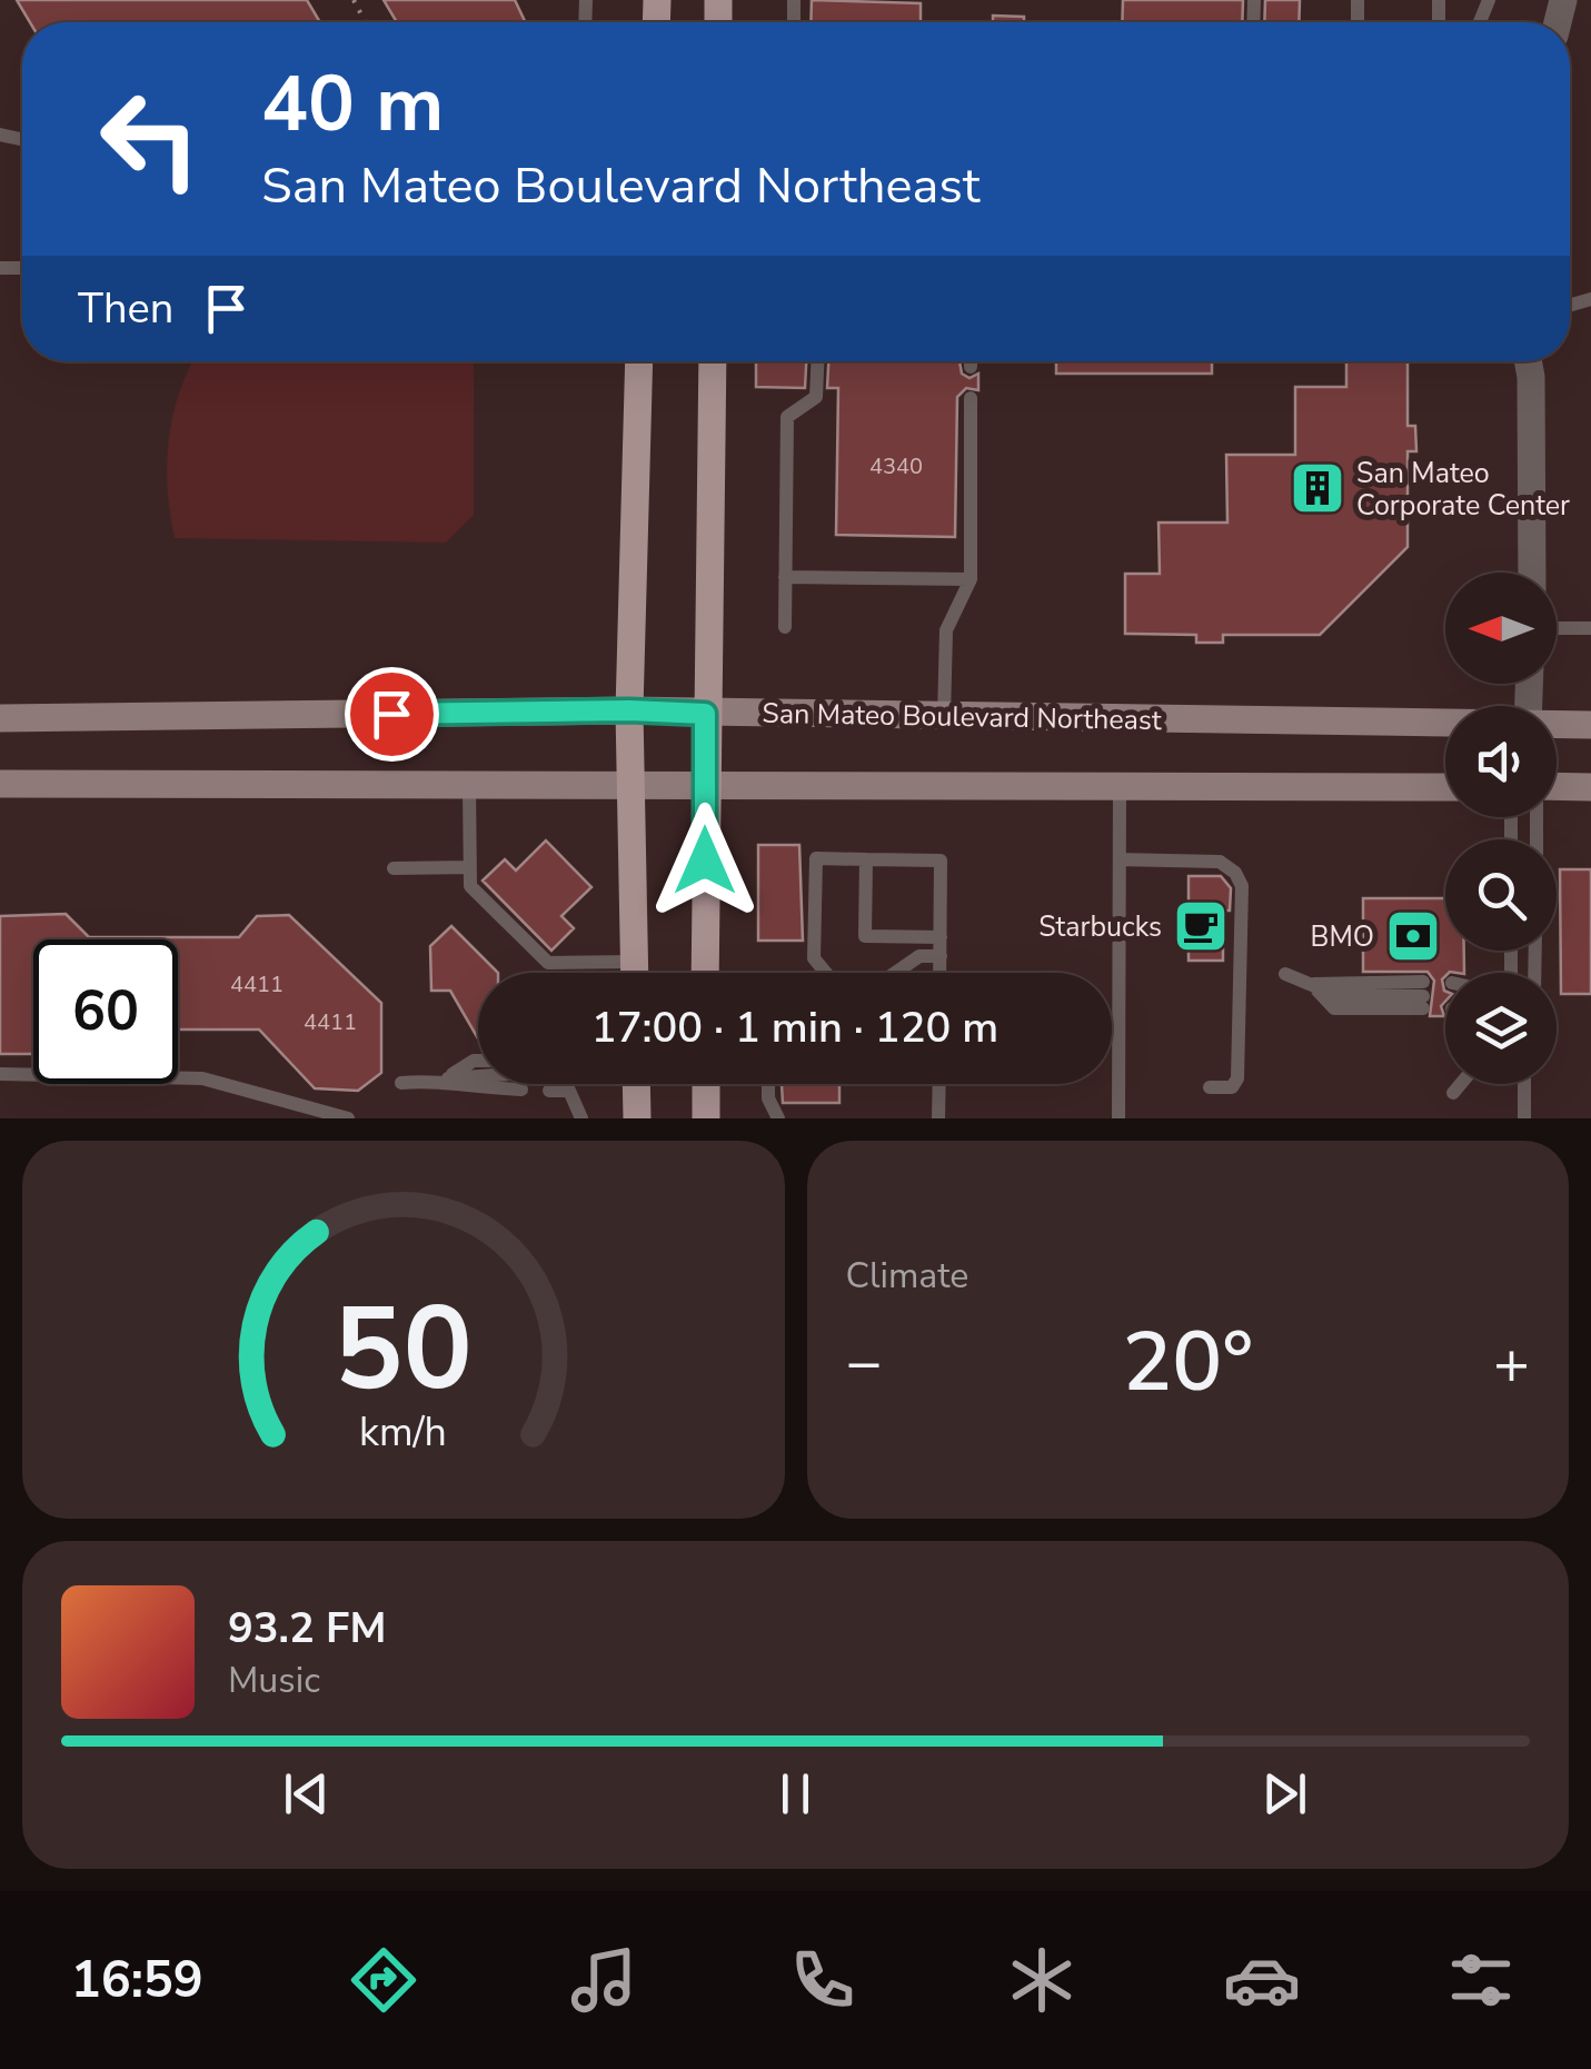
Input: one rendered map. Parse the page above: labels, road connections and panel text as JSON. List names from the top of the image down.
{
  "streets": {
    "main road": ["San Mateo Boulevard Northeast"]
  },
  "places": {
    "building": ["San Mateo Corporate Center"],
    "cafe": ["Starbucks"],
    "bank": ["BMO"]
  },
  "house_numbers": ["4340", "4411", "4411"],
  "north": "left",
  "page": {
    "turn": ["40 m", "San Mateo Boulevard Northeast"],
    "then": "Then",
    "limit": "60",
    "trip": "17:00 · 1 min · 120 m",
    "tile": "Climate",
    "heat": ["−", "20°", "+"],
    "song": ["93.2 FM", "Music"],
    "tabs": "16:59",
    "gauge": ["50", "km/h"]
  }
}
